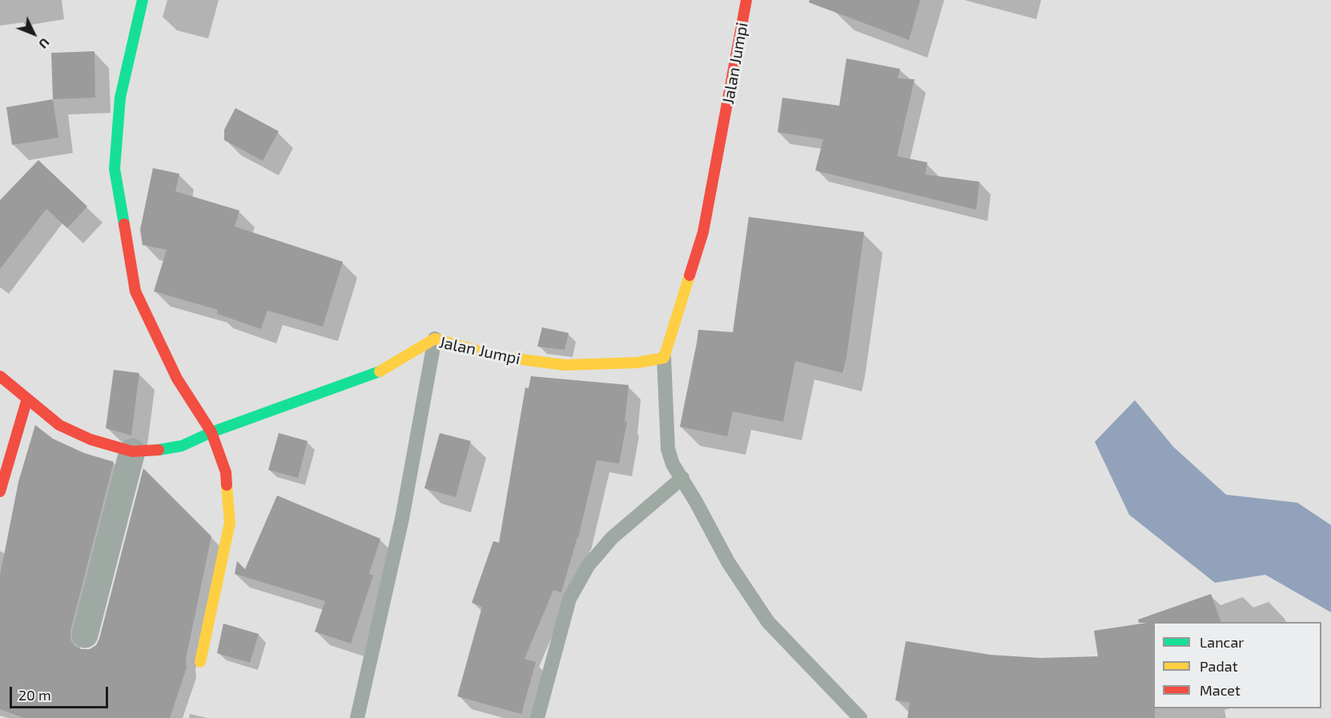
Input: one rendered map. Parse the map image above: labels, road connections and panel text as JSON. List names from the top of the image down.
{
  "streets": {
    "street": ["Jalan Jumpi"]
  },
  "legend": ["Lancar", "Padat", "Macet"],
  "scale_bar": "20 m",
  "north": "bottom right"
}
